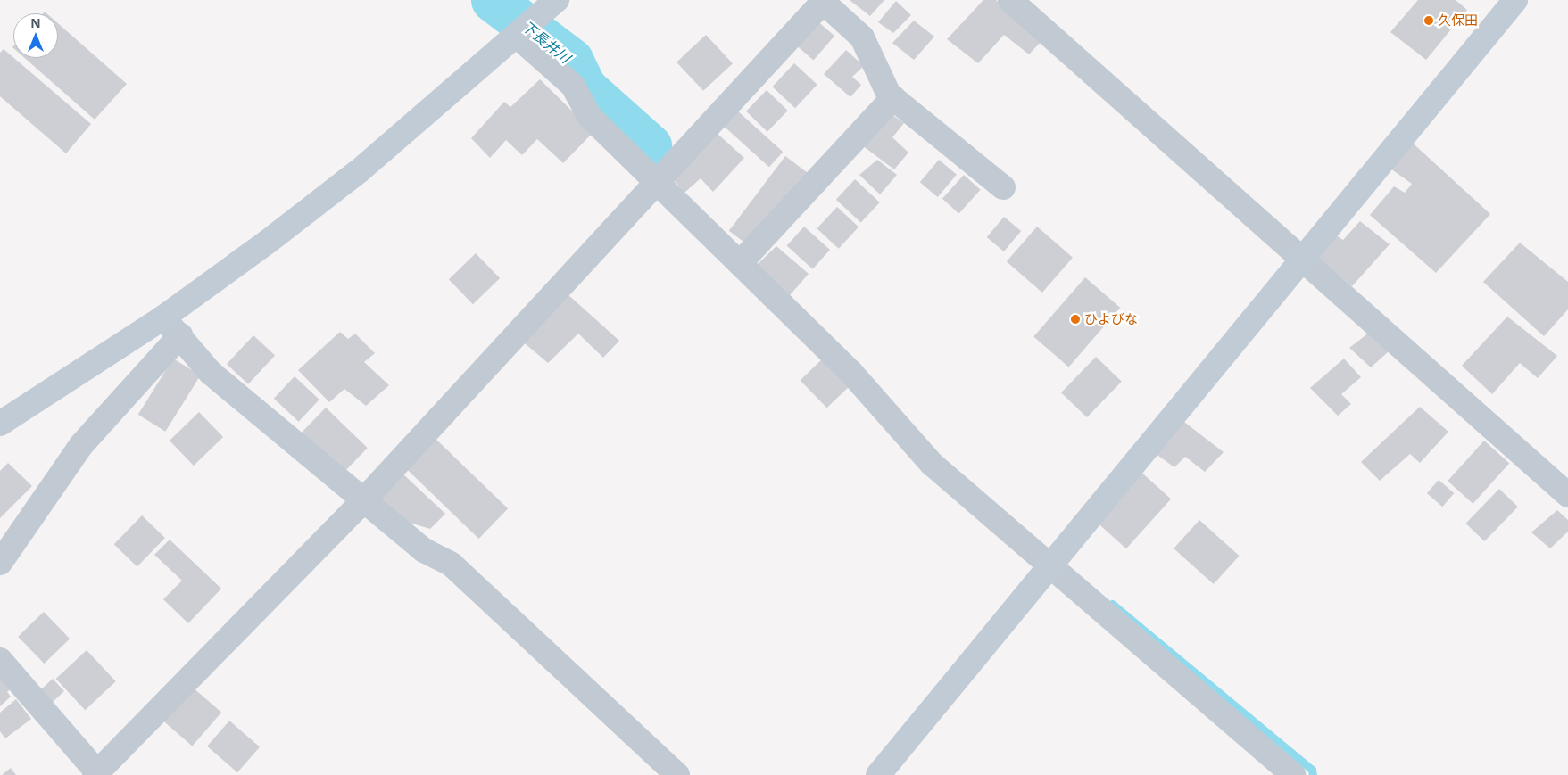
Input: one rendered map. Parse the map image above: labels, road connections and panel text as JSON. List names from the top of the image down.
{
  "water": ["下長井川"],
  "places": ["久保田", "ひよびな"],
  "north": "top"
}
